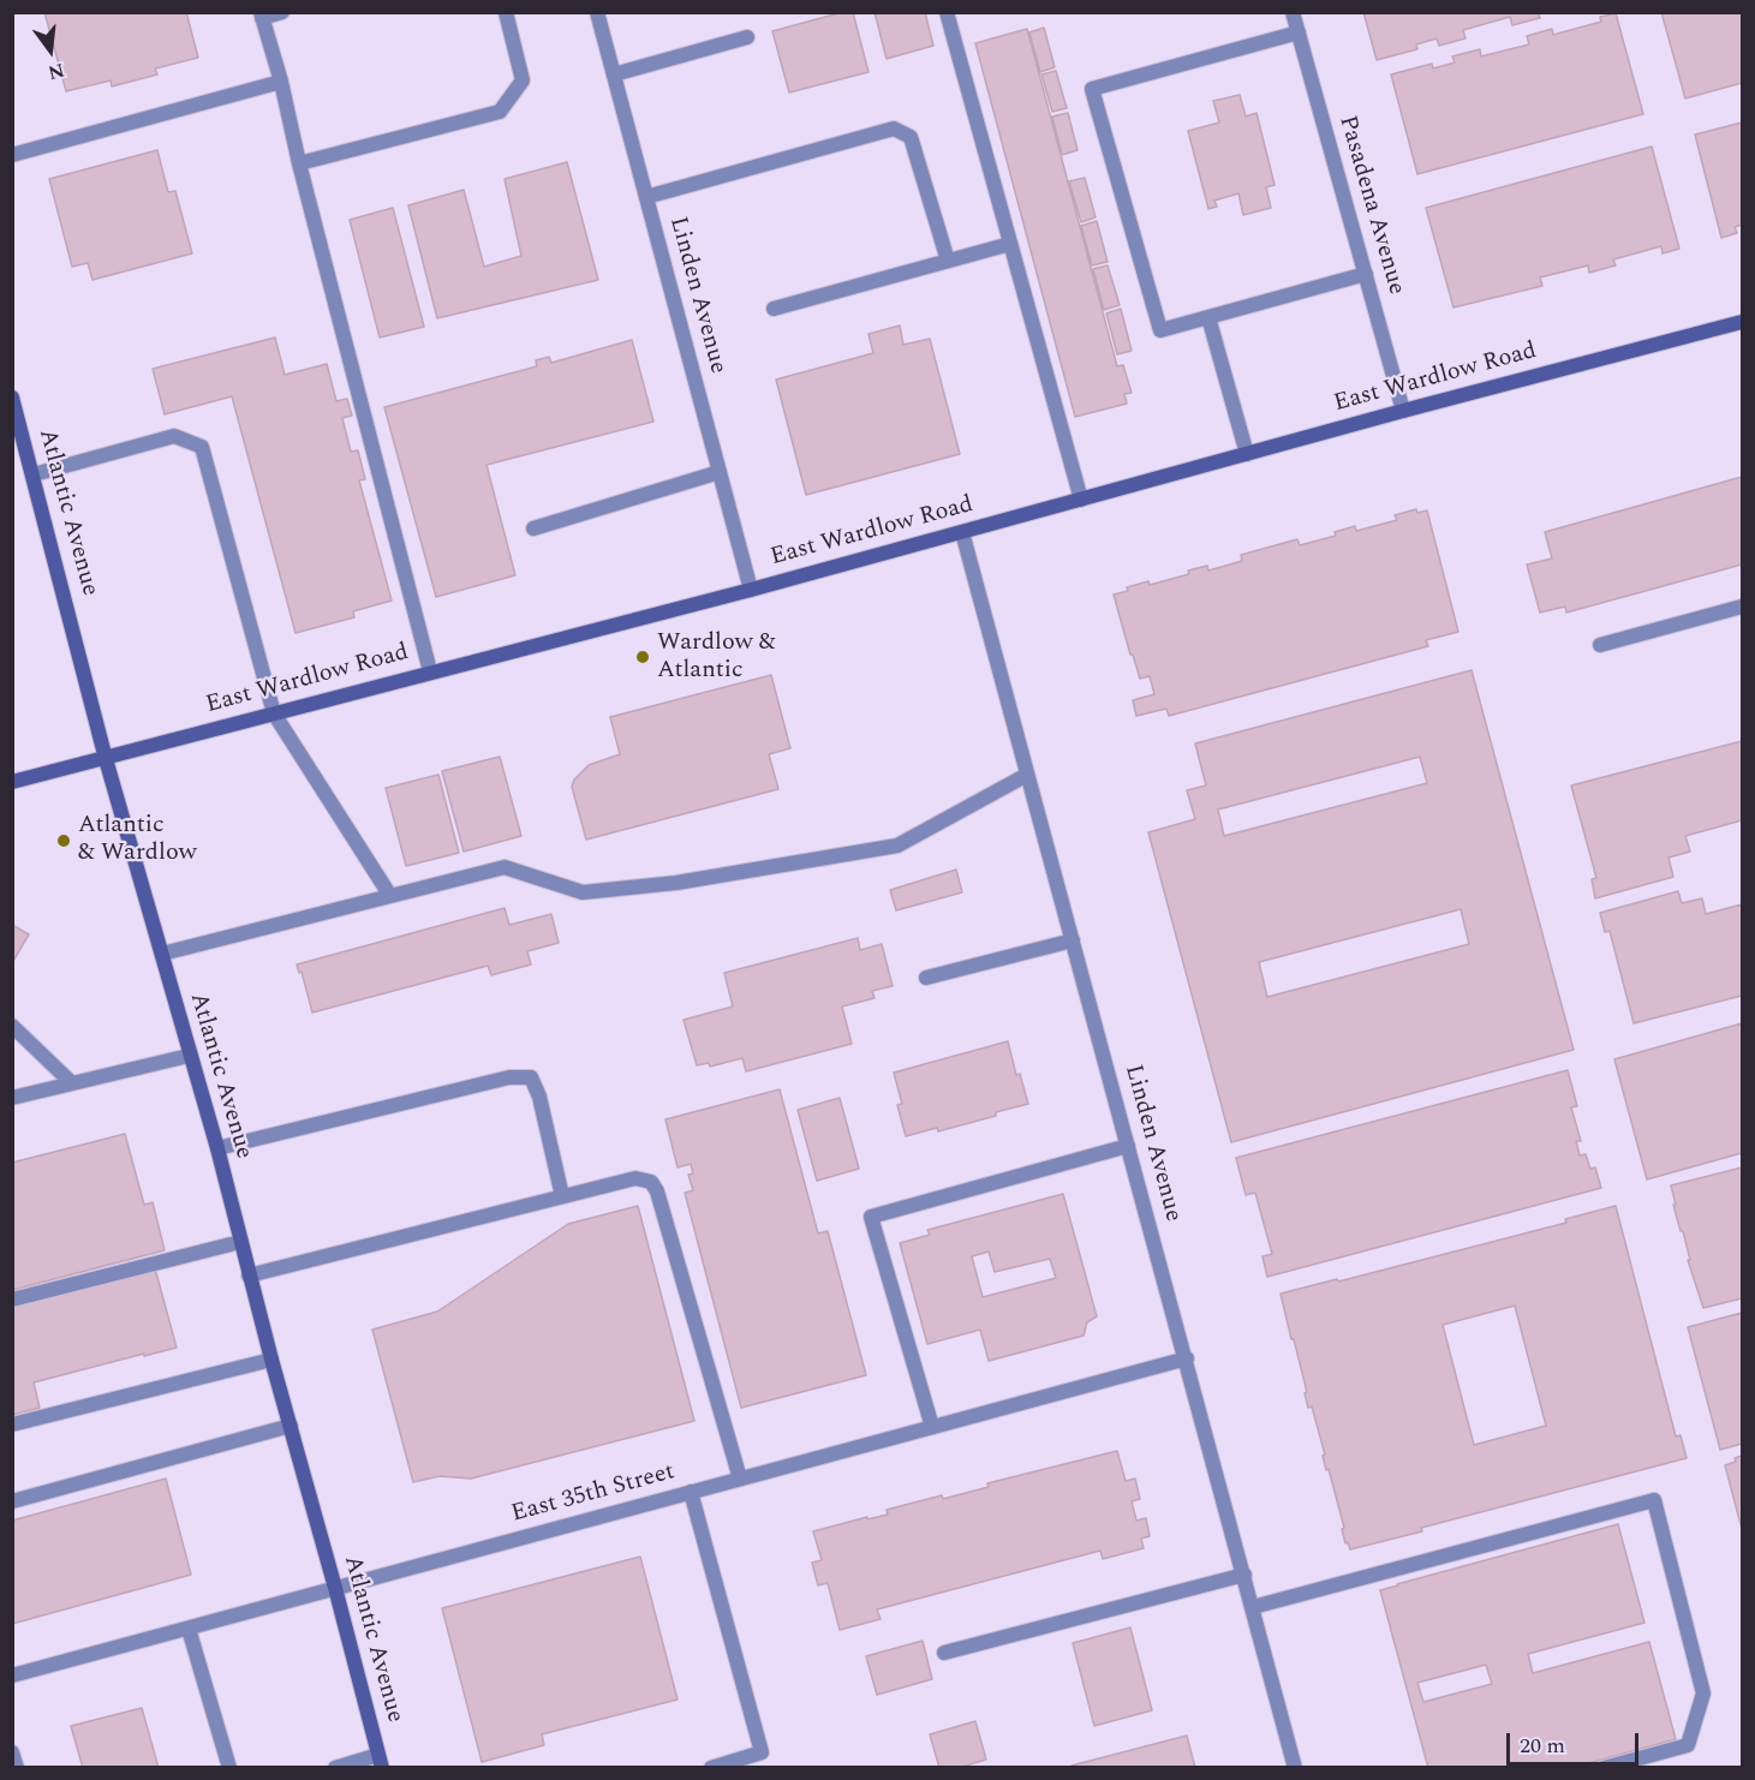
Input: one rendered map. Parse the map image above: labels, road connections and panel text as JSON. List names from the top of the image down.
{
  "streets": {
    "main road": ["East Wardlow Road", "Atlantic Avenue"],
    "street": ["Pasadena Avenue", "Linden Avenue", "East 35th Street"]
  },
  "crossings": [
    ["Pasadena Avenue", "East Wardlow Road"],
    ["Linden Avenue", "East Wardlow Road"],
    ["Linden Avenue", "East 35th Street"],
    ["East Wardlow Road", "Atlantic Avenue"],
    ["Atlantic Avenue", "East 35th Street"]
  ],
  "places": ["Wardlow & Atlantic", "Atlantic & Wardlow"],
  "scale_bar": "20 m",
  "north": "bottom"
}
